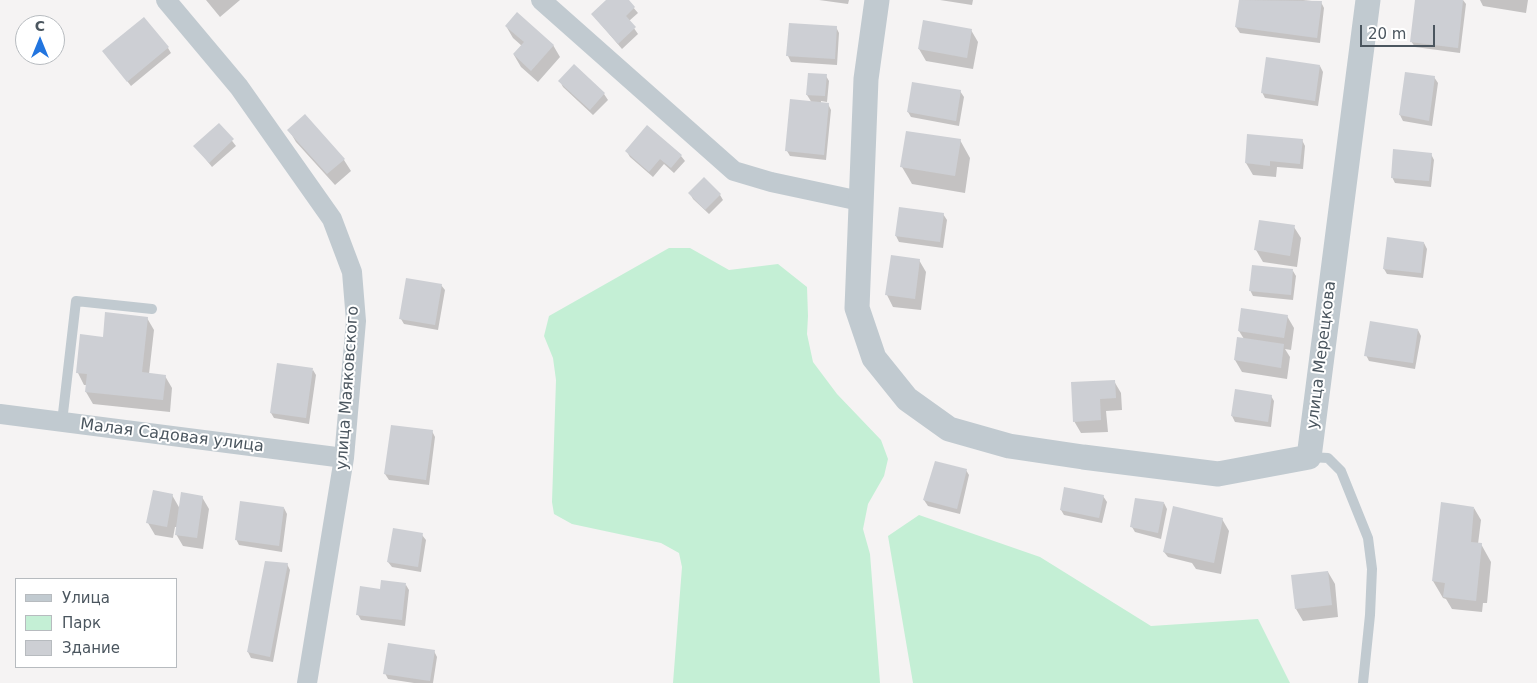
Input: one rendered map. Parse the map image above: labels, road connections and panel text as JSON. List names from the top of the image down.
{
  "streets": {
    "street": ["улица Мерецкова", "улица Маяковского", "Малая Садовая улица"]
  },
  "crossings": [
    ["улица Маяковского", "Малая Садовая улица"]
  ],
  "legend": ["Улица", "Парк", "Здание"],
  "scale_bar": "20 m",
  "north": "top"
}
